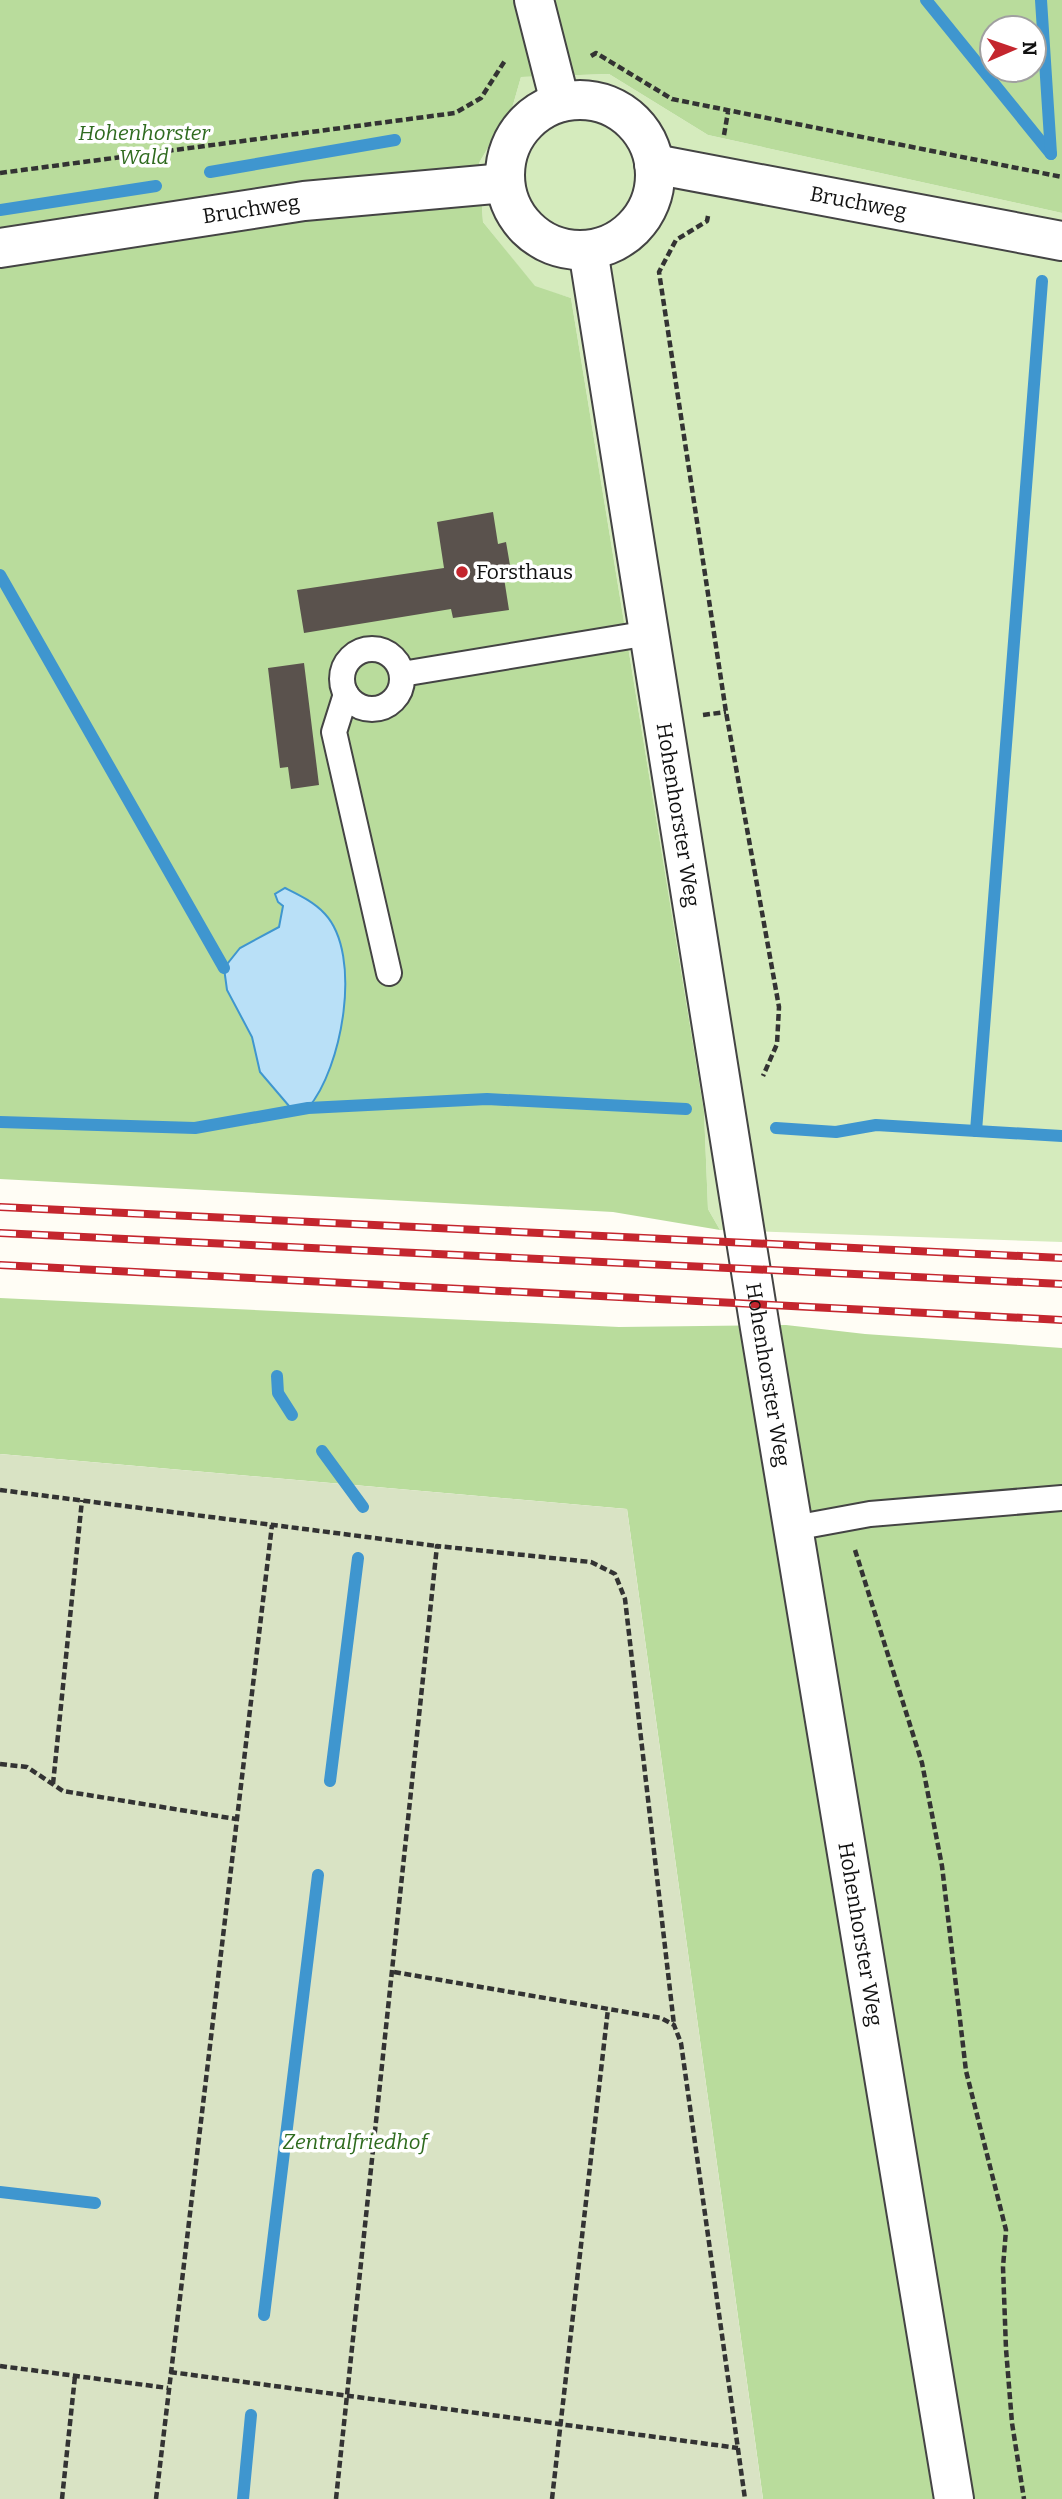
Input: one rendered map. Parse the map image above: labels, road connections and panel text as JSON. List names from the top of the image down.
{
  "streets": {
    "street": ["Bruchweg", "Hohenhorster Weg"]
  },
  "crossings": [
    ["Bruchweg", "Hohenhorster Weg"]
  ],
  "parks": ["Hohenhorster Wald", "Zentralfriedhof"],
  "places": ["Forsthaus"],
  "north": "right"
}
